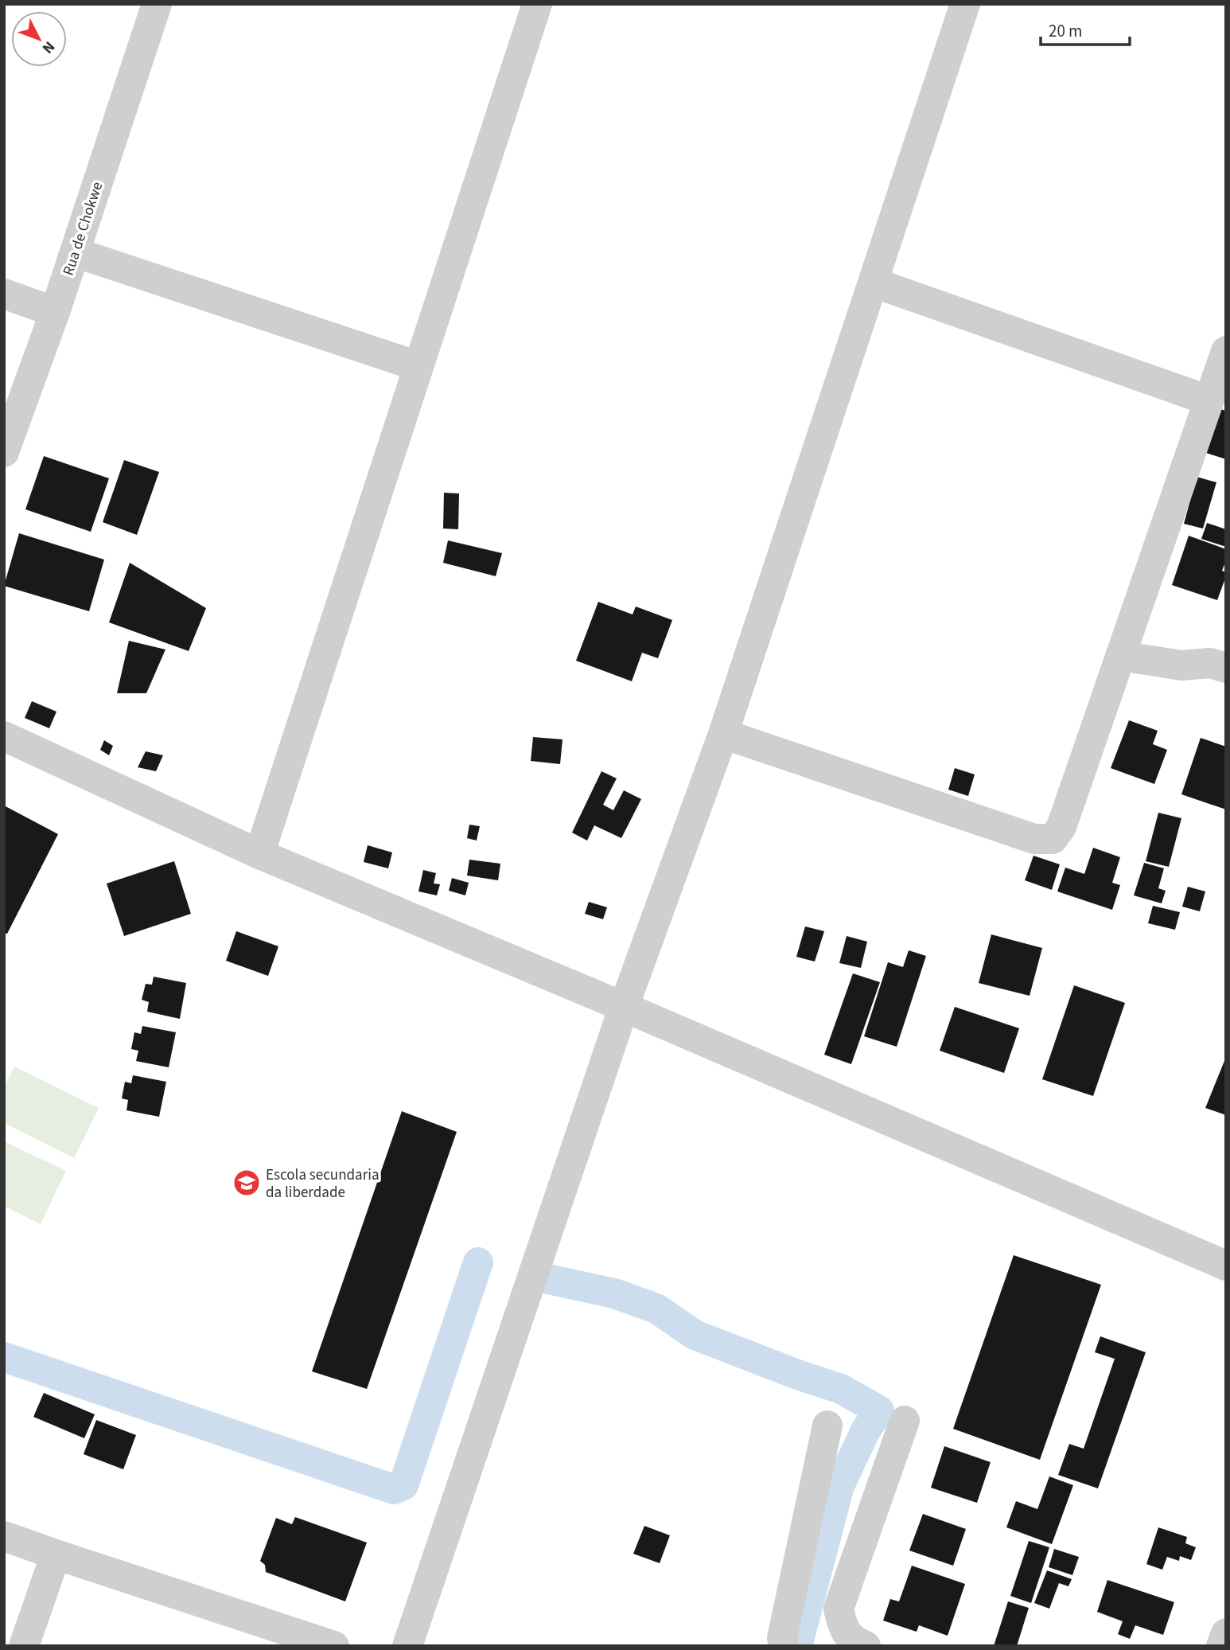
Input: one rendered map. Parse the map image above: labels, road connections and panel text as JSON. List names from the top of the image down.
{
  "streets": {
    "street": ["Rua de Chokwe"]
  },
  "places": {
    "school or university": ["Escola secundaria da liberdade"]
  },
  "scale_bar": "20 m",
  "north": "bottom right"
}
